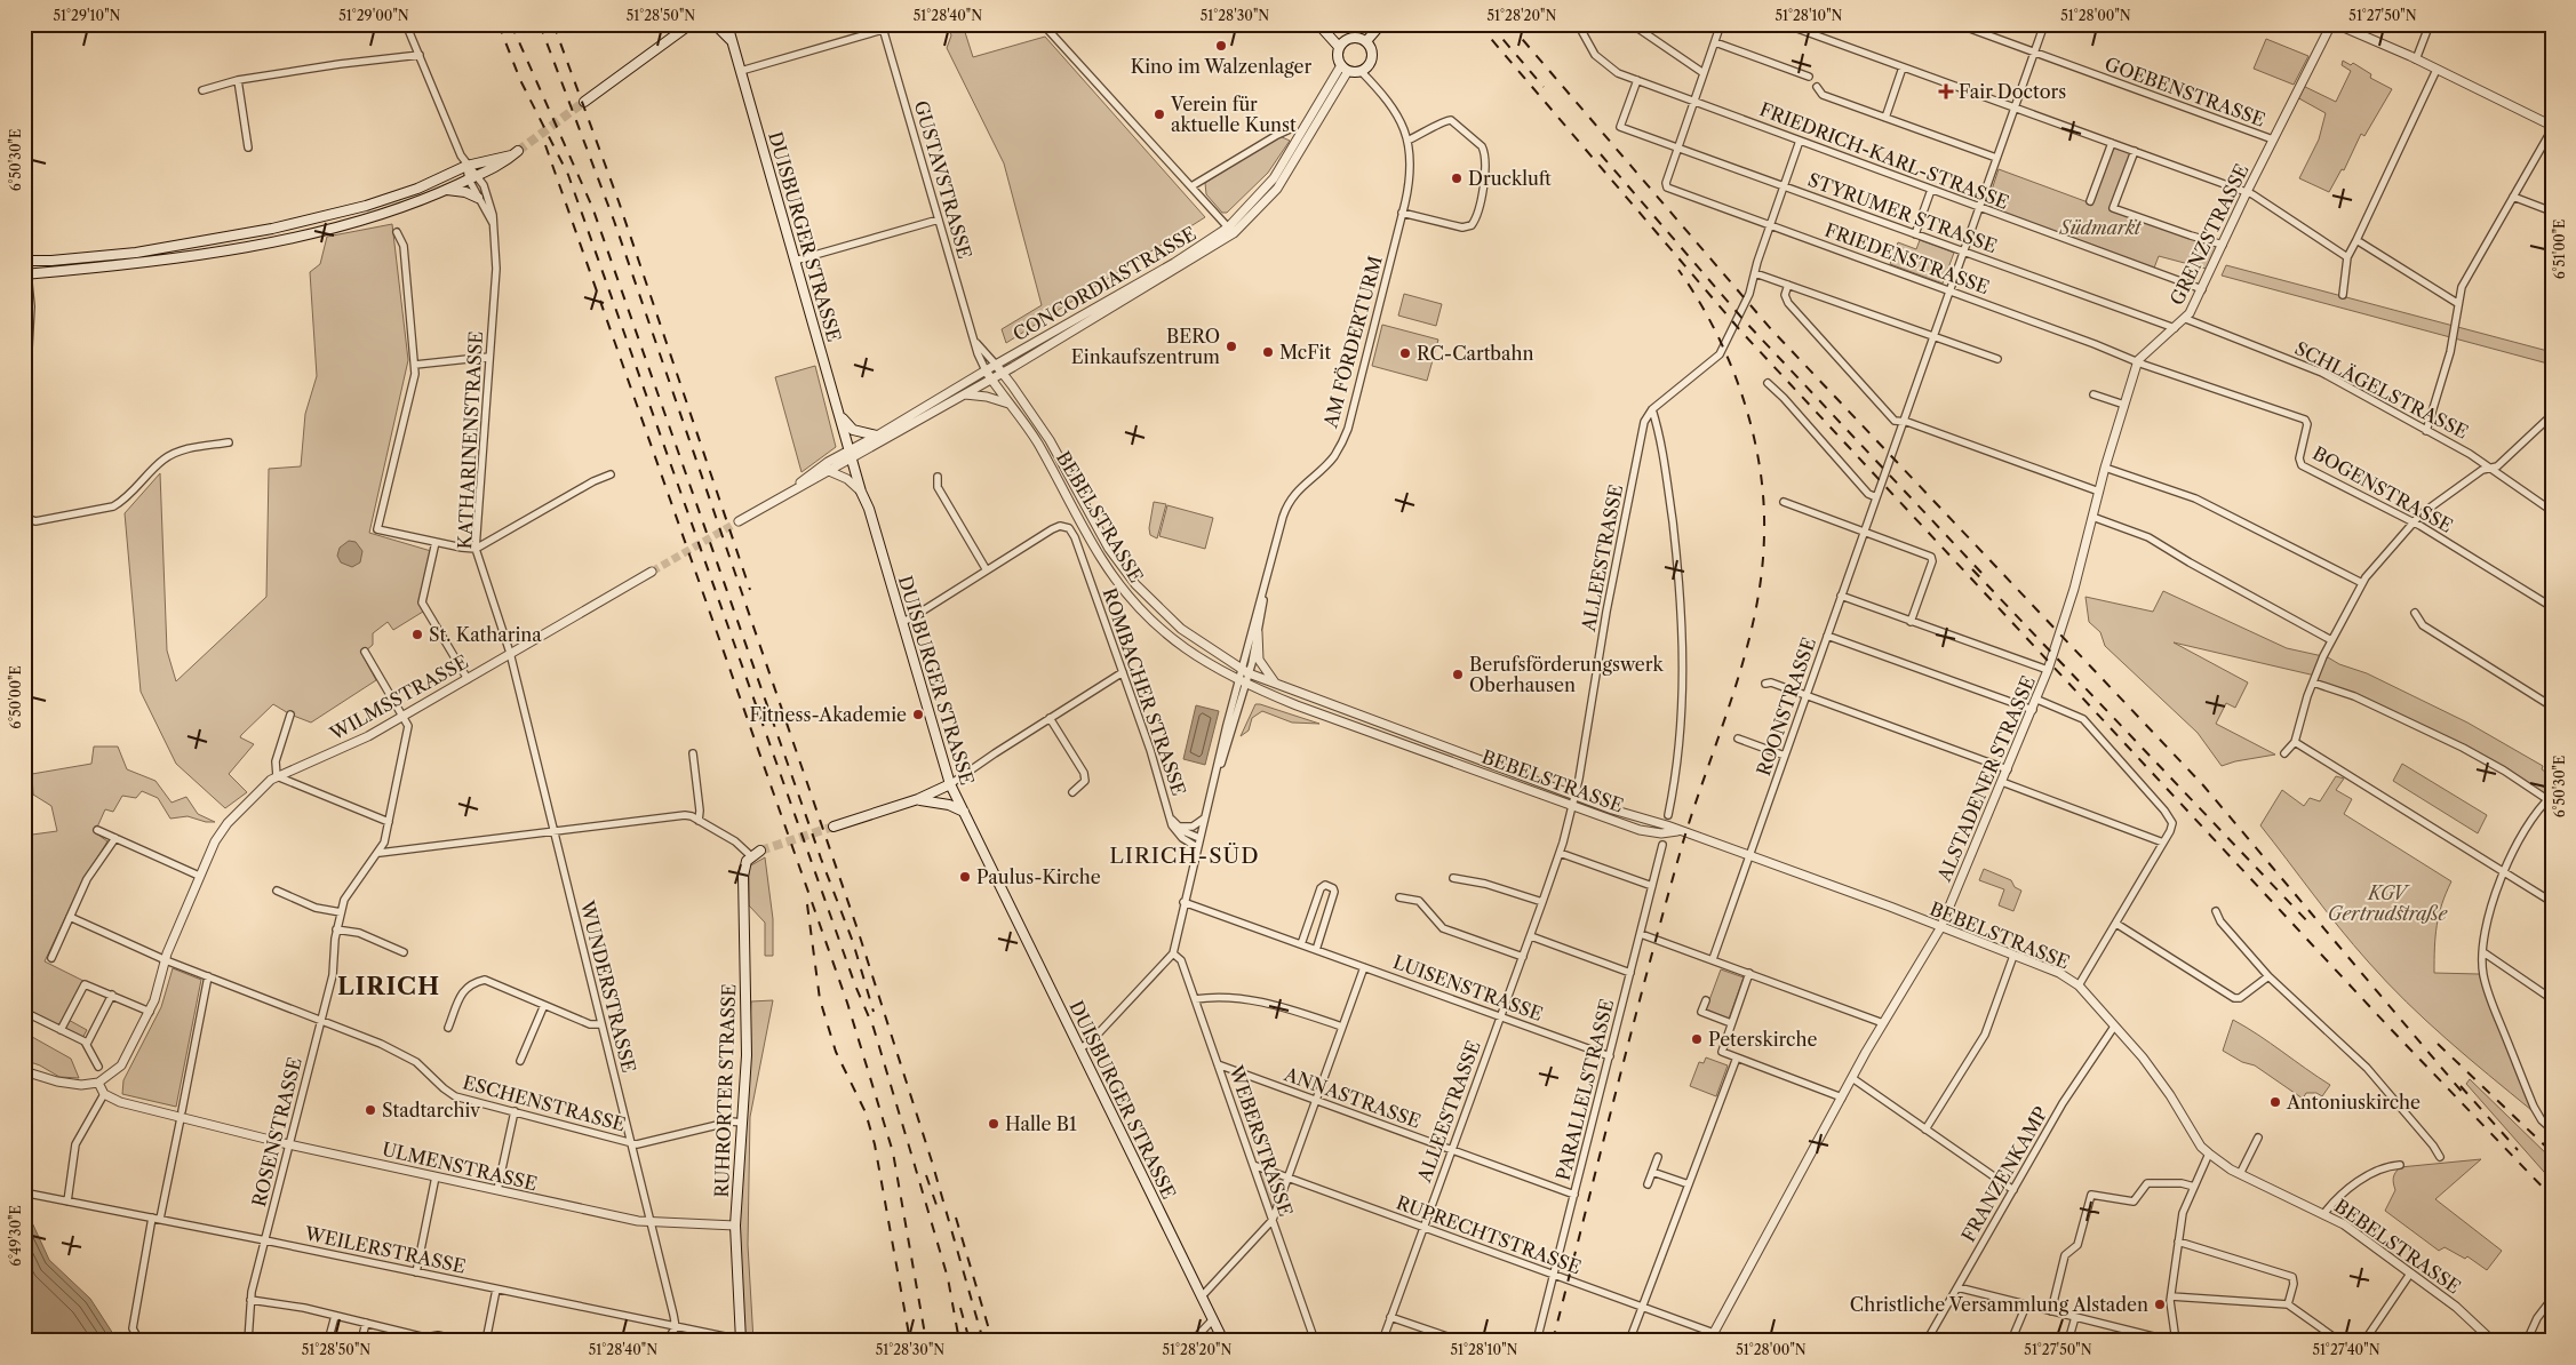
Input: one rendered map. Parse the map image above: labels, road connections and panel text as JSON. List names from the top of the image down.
{
  "streets": {
    "main road": ["DUISBURGER STRASSE", "RUHRORTER STRASSE"],
    "street": [
      "GOEBENSTRASSE",
      "FRIEDRICH-KARL-STRASSE",
      "GUSTAVSTRASSE",
      "STYRUMER STRASSE",
      "GRENZSTRASSE",
      "FRIEDENSTRASSE",
      "CONCORDIASTRASSE",
      "AM FÖRDERTURM",
      "SCHLÄGELSTRASSE",
      "KATHARINENSTRASSE",
      "BOGENSTRASSE",
      "BEBELSTRASSE",
      "ALLEESTRASSE",
      "ROMBACHER STRASSE",
      "WILMSSTRASSE",
      "ROONSTRASSE",
      "ALSTADENER STRASSE",
      "WUNDERSTRASSE",
      "LUISENSTRASSE",
      "PARALLELSTRASSE",
      "ANNASTRASSE",
      "ESCHENSTRASSE",
      "ROSENSTRASSE",
      "WEBERSTRASSE",
      "ULMENSTRASSE",
      "FRANZENKAMP",
      "RUPRECHTSTRASSE",
      "WEILERSTRASSE"
    ]
  },
  "crossings": [
    ["GOEBENSTRASSE", "GRENZSTRASSE"],
    ["GOEBENSTRASSE", "ROONSTRASSE"],
    ["FRIEDRICH-KARL-STRASSE", "STYRUMER STRASSE"],
    ["FRIEDRICH-KARL-STRASSE", "GRENZSTRASSE"],
    ["FRIEDRICH-KARL-STRASSE", "ROONSTRASSE"],
    ["GUSTAVSTRASSE", "CONCORDIASTRASSE"],
    ["STYRUMER STRASSE", "GRENZSTRASSE"],
    ["STYRUMER STRASSE", "FRIEDENSTRASSE"],
    ["STYRUMER STRASSE", "ROONSTRASSE"],
    ["GRENZSTRASSE", "FRIEDENSTRASSE"],
    ["GRENZSTRASSE", "SCHLÄGELSTRASSE"],
    ["GRENZSTRASSE", "BOGENSTRASSE"],
    ["DUISBURGER STRASSE", "CONCORDIASTRASSE"],
    ["FRIEDENSTRASSE", "BOGENSTRASSE"],
    ["FRIEDENSTRASSE", "ROONSTRASSE"],
    ["CONCORDIASTRASSE", "AM FÖRDERTURM"],
    ["CONCORDIASTRASSE", "BEBELSTRASSE"],
    ["AM FÖRDERTURM", "BEBELSTRASSE"],
    ["AM FÖRDERTURM", "ROMBACHER STRASSE"],
    ["AM FÖRDERTURM", "LUISENSTRASSE"],
    ["AM FÖRDERTURM", "WEBERSTRASSE"],
    ["KATHARINENSTRASSE", "WILMSSTRASSE"],
    ["KATHARINENSTRASSE", "WUNDERSTRASSE"],
    ["BEBELSTRASSE", "ALLEESTRASSE"],
    ["BEBELSTRASSE", "ROONSTRASSE"],
    ["BEBELSTRASSE", "ALSTADENER STRASSE"],
    ["BEBELSTRASSE", "FRANZENKAMP"],
    ["ALLEESTRASSE", "LUISENSTRASSE"],
    ["ALLEESTRASSE", "ANNASTRASSE"],
    ["ALLEESTRASSE", "RUPRECHTSTRASSE"],
    ["WILMSSTRASSE", "WUNDERSTRASSE"],
    ["WILMSSTRASSE", "ROSENSTRASSE"],
    ["ALSTADENER STRASSE", "RUPRECHTSTRASSE"],
    ["WUNDERSTRASSE", "ESCHENSTRASSE"],
    ["WUNDERSTRASSE", "ULMENSTRASSE"],
    ["WUNDERSTRASSE", "WEILERSTRASSE"],
    ["LUISENSTRASSE", "PARALLELSTRASSE"],
    ["PARALLELSTRASSE", "ANNASTRASSE"],
    ["PARALLELSTRASSE", "RUPRECHTSTRASSE"],
    ["RUHRORTER STRASSE", "ESCHENSTRASSE"],
    ["RUHRORTER STRASSE", "ULMENSTRASSE"],
    ["RUHRORTER STRASSE", "WEILERSTRASSE"],
    ["ANNASTRASSE", "WEBERSTRASSE"],
    ["ESCHENSTRASSE", "ROSENSTRASSE"],
    ["ROSENSTRASSE", "ULMENSTRASSE"],
    ["ROSENSTRASSE", "WEILERSTRASSE"],
    ["WEBERSTRASSE", "RUPRECHTSTRASSE"]
  ],
  "districts": ["LIRICH-SÜD", "LIRICH"],
  "parks": ["Südmarkt", "KGV Gertrudstraße"],
  "places": {
    "other": [
      "Kino im Walzenlager",
      "Verein für aktuelle Kunst",
      "Druckluft",
      "BERO Einkaufszentrum",
      "McFit",
      "RC-Cartbahn",
      "St. Katharina",
      "Berufsförderungswerk Oberhausen",
      "Fitness-Akademie",
      "Paulus-Kirche",
      "Peterskirche",
      "Antoniuskirche",
      "Stadtarchiv",
      "Halle B1",
      "Christliche Versammlung Alstaden"
    ],
    "health": ["Fair Doctors"]
  },
  "coordinates": [
    "51°29'10\"N",
    "51°29'00\"N",
    "51°28'50\"N",
    "51°28'40\"N",
    "51°28'30\"N",
    "51°28'20\"N",
    "51°28'10\"N",
    "51°28'00\"N",
    "51°27'50\"N",
    "6°50'30\"E",
    "6°51'00\"E",
    "6°50'00\"E",
    "6°49'30\"E",
    "51°27'40\"N"
  ]
}
